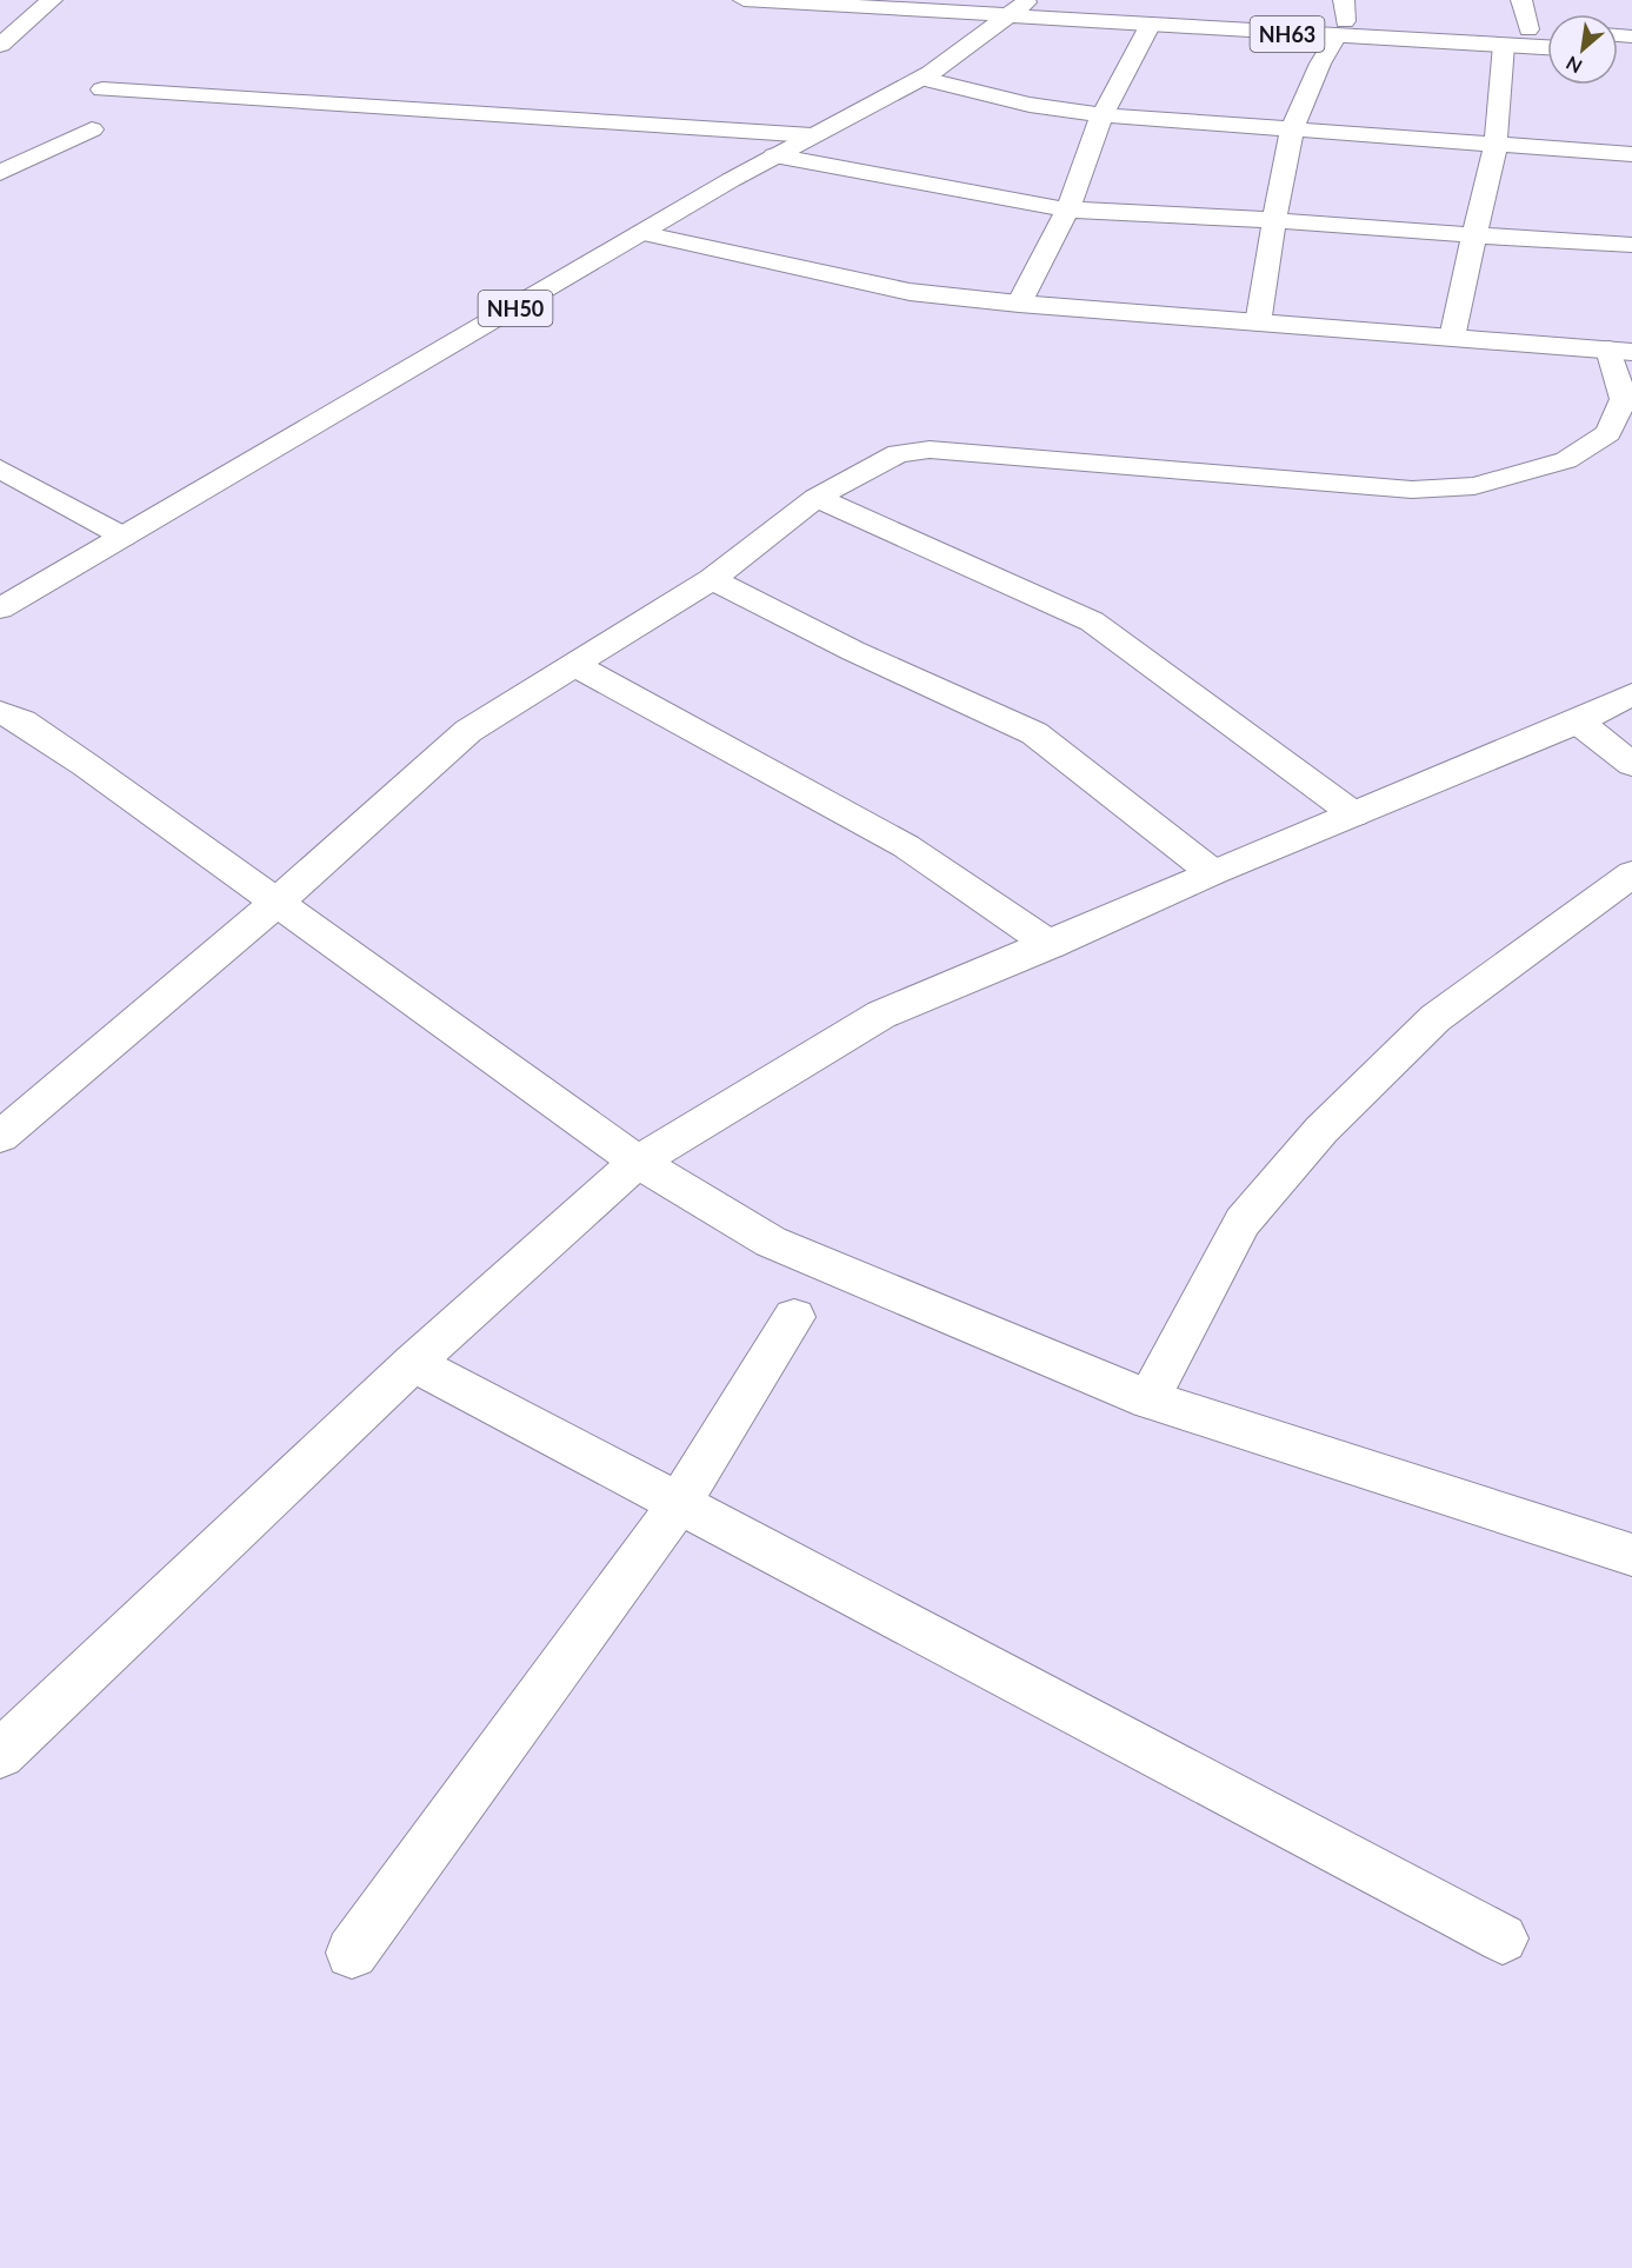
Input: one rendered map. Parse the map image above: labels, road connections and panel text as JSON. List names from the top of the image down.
{
  "streets": {
    "main road": ["NH63", "NH50"]
  },
  "crossings": [
    ["NH63", "NH50"]
  ],
  "north": "bottom left"
}
